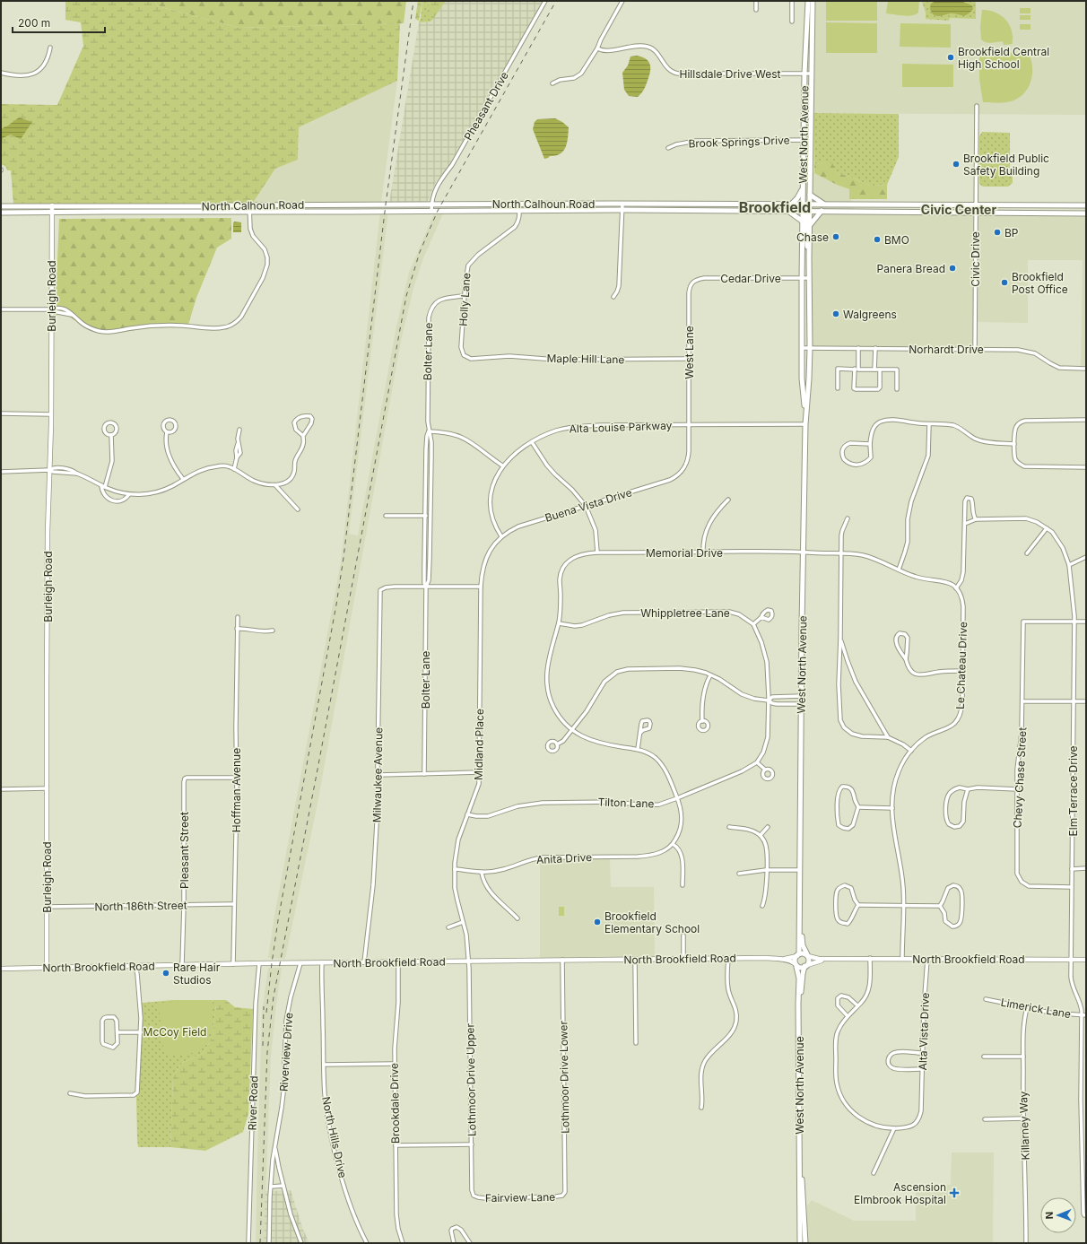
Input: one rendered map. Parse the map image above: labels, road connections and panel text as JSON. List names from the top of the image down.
{
  "streets": {
    "main road": ["West North Avenue", "North Calhoun Road"],
    "street": [
      "Hillsdale Drive West",
      "Pheasant Drive",
      "Brook Springs Drive",
      "Civic Drive",
      "Cedar Drive",
      "Burleigh Road",
      "Holly Lane",
      "Norhardt Drive",
      "Bolter Lane",
      "West Lane",
      "Maple Hill Lane",
      "Alta Louise Parkway",
      "Buena Vista Drive",
      "Memorial Drive",
      "Whippletree Lane",
      "Le Chateau Drive",
      "Midland Place",
      "Milwaukee Avenue",
      "Chevy Chase Street",
      "Hoffman Avenue",
      "Elm Terrace Drive",
      "Tilton Lane",
      "Pleasant Street",
      "Anita Drive",
      "North 186th Street",
      "North Brookfield Road",
      "Limerick Lane",
      "Alta Vista Drive",
      "Riverview Drive",
      "Lothmoor Drive Lower",
      "Lothmoor Drive Upper",
      "River Road",
      "Brookdale Drive",
      "Killarney Way",
      "North Hills Drive",
      "Fairview Lane"
    ]
  },
  "crossings": [
    ["Hillsdale Drive West", "West North Avenue"],
    ["Pheasant Drive", "North Calhoun Road"],
    ["West North Avenue", "Brook Springs Drive"],
    ["West North Avenue", "North Calhoun Road"],
    ["West North Avenue", "Cedar Drive"],
    ["West North Avenue", "Norhardt Drive"],
    ["West North Avenue", "Alta Louise Parkway"],
    ["West North Avenue", "Memorial Drive"],
    ["West North Avenue", "North Brookfield Road"],
    ["North Calhoun Road", "Civic Drive"],
    ["North Calhoun Road", "Burleigh Road"],
    ["North Calhoun Road", "Holly Lane"],
    ["Civic Drive", "Norhardt Drive"],
    ["Cedar Drive", "West Lane"],
    ["Burleigh Road", "North 186th Street"],
    ["Burleigh Road", "North Brookfield Road"],
    ["Holly Lane", "Bolter Lane"],
    ["Holly Lane", "Maple Hill Lane"],
    ["Bolter Lane", "Milwaukee Avenue"],
    ["West Lane", "Maple Hill Lane"],
    ["West Lane", "Alta Louise Parkway"],
    ["West Lane", "Buena Vista Drive"],
    ["Alta Louise Parkway", "Buena Vista Drive"],
    ["Buena Vista Drive", "Midland Place"],
    ["Memorial Drive", "Whippletree Lane"],
    ["Le Chateau Drive", "North Brookfield Road"],
    ["Midland Place", "Tilton Lane"],
    ["Midland Place", "Anita Drive"],
    ["Midland Place", "North Brookfield Road"],
    ["Midland Place", "Lothmoor Drive Upper"],
    ["Milwaukee Avenue", "North Brookfield Road"],
    ["Chevy Chase Street", "Elm Terrace Drive"],
    ["Hoffman Avenue", "Pleasant Street"],
    ["Hoffman Avenue", "North 186th Street"],
    ["Hoffman Avenue", "North Brookfield Road"],
    ["Elm Terrace Drive", "North Brookfield Road"],
    ["Elm Terrace Drive", "Limerick Lane"],
    ["Pleasant Street", "North 186th Street"],
    ["Pleasant Street", "North Brookfield Road"],
    ["North Brookfield Road", "Alta Vista Drive"],
    ["North Brookfield Road", "Riverview Drive"],
    ["North Brookfield Road", "Lothmoor Drive Lower"],
    ["North Brookfield Road", "Lothmoor Drive Upper"],
    ["North Brookfield Road", "River Road"],
    ["North Brookfield Road", "Brookdale Drive"],
    ["North Brookfield Road", "North Hills Drive"],
    ["Limerick Lane", "Killarney Way"],
    ["Lothmoor Drive Lower", "Fairview Lane"],
    ["Lothmoor Drive Upper", "Fairview Lane"]
  ],
  "districts": ["Brookfield", "Civic Center"],
  "parks": ["McCoy Field"],
  "places": {
    "other": [
      "Brookfield Central High School",
      "Brookfield Public Safety Building",
      "BP",
      "Chase",
      "BMO",
      "Panera Bread",
      "Brookfield Post Office",
      "Walgreens",
      "Brookfield Elementary School",
      "Rare Hair Studios"
    ],
    "health": ["Ascension Elmbrook Hospital"]
  },
  "scale_bar": "200 m",
  "north": "left"
}
